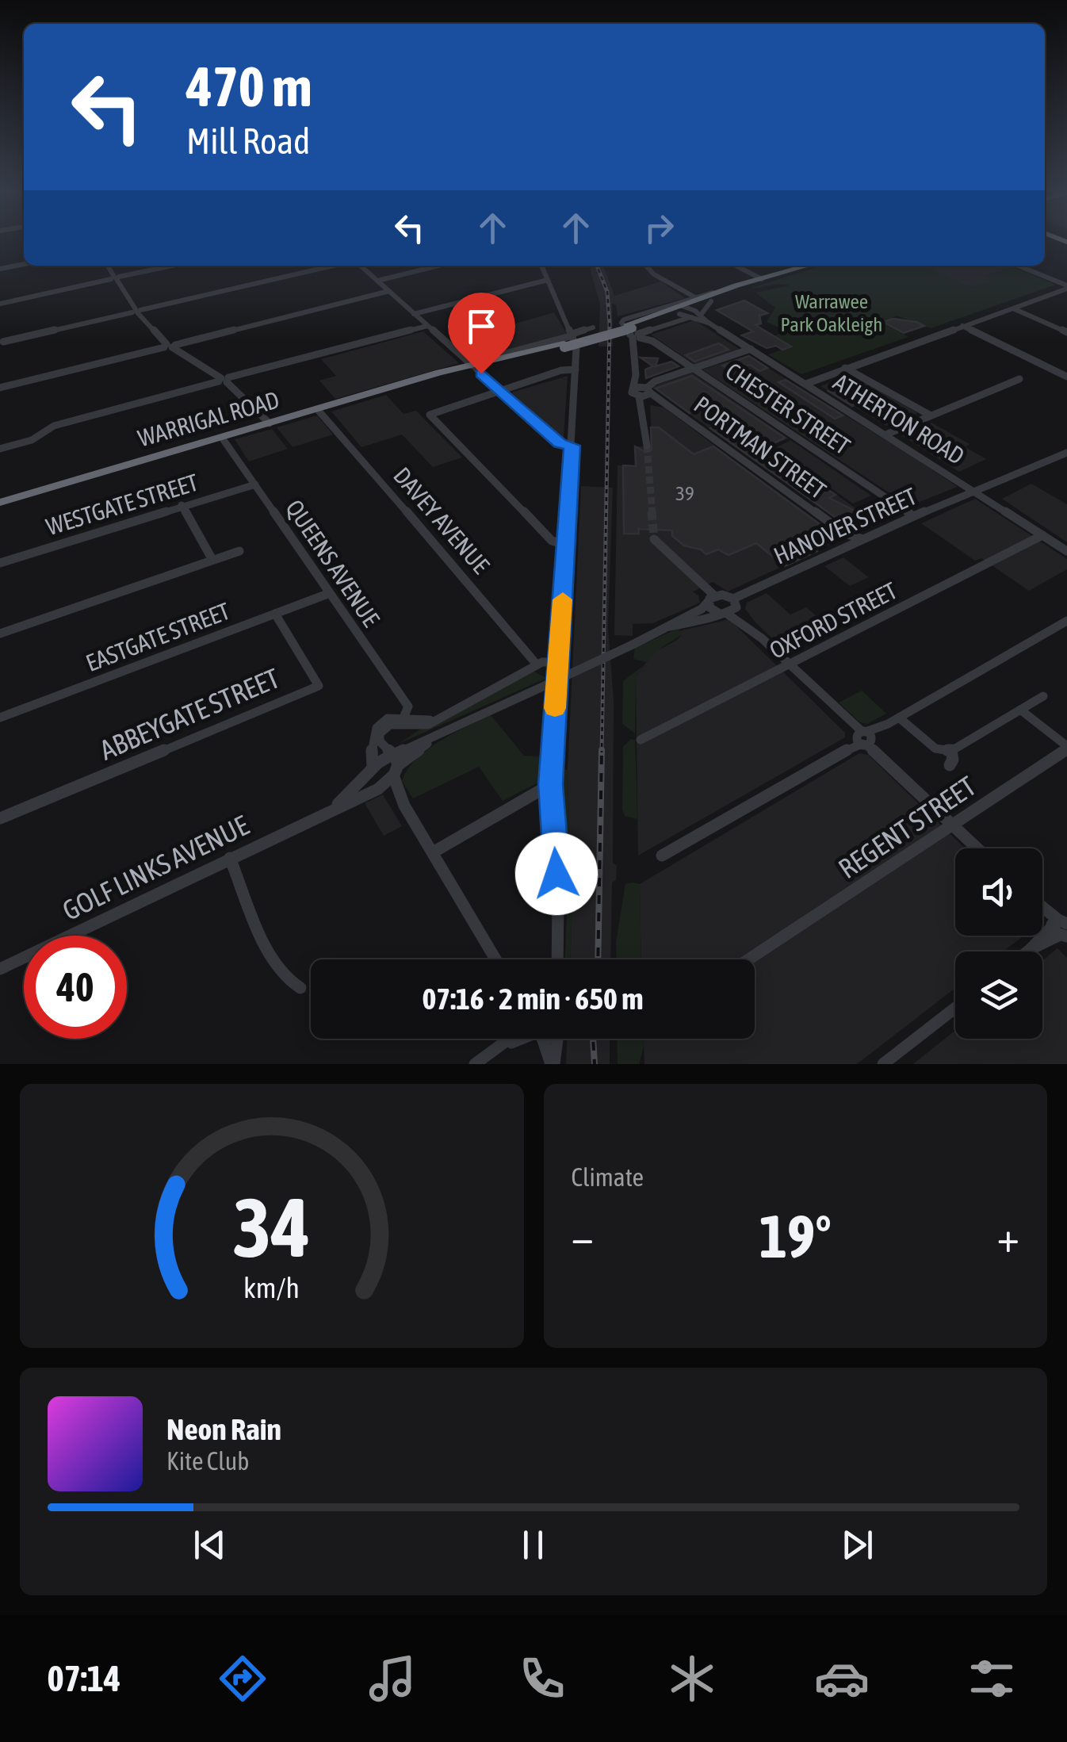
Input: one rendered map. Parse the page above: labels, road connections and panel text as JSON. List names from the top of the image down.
{
  "streets": {
    "highway": ["WARRIGAL ROAD"],
    "street": [
      "CHESTER STREET",
      "ATHERTON ROAD",
      "PORTMAN STREET",
      "WESTGATE STREET",
      "DAVEY AVENUE",
      "HANOVER STREET",
      "QUEENS AVENUE",
      "OXFORD STREET",
      "EASTGATE STREET",
      "ABBEYGATE STREET",
      "REGENT STREET",
      "GOLF LINKS AVENUE"
    ]
  },
  "crossings": [
    ["CHESTER STREET", "WARRIGAL ROAD"],
    ["CHESTER STREET", "HANOVER STREET"],
    ["WARRIGAL ROAD", "ATHERTON ROAD"],
    ["WARRIGAL ROAD", "DAVEY AVENUE"],
    ["WARRIGAL ROAD", "QUEENS AVENUE"],
    ["ATHERTON ROAD", "HANOVER STREET"],
    ["ATHERTON ROAD", "OXFORD STREET"],
    ["PORTMAN STREET", "HANOVER STREET"],
    ["WESTGATE STREET", "QUEENS AVENUE"],
    ["QUEENS AVENUE", "EASTGATE STREET"],
    ["EASTGATE STREET", "ABBEYGATE STREET"]
  ],
  "parks": ["Warrawee Park Oakleigh"],
  "house_numbers": ["39"],
  "page": {
    "turn": ["470 m", "Mill Road"],
    "limit": "40",
    "trip": "07:16 · 2 min · 650 m",
    "tile": "Climate",
    "heat": ["−", "19°", "+"],
    "song": ["Neon Rain", "Kite Club"],
    "tabs": "07:14",
    "gauge": ["34", "km/h"]
  }
}
